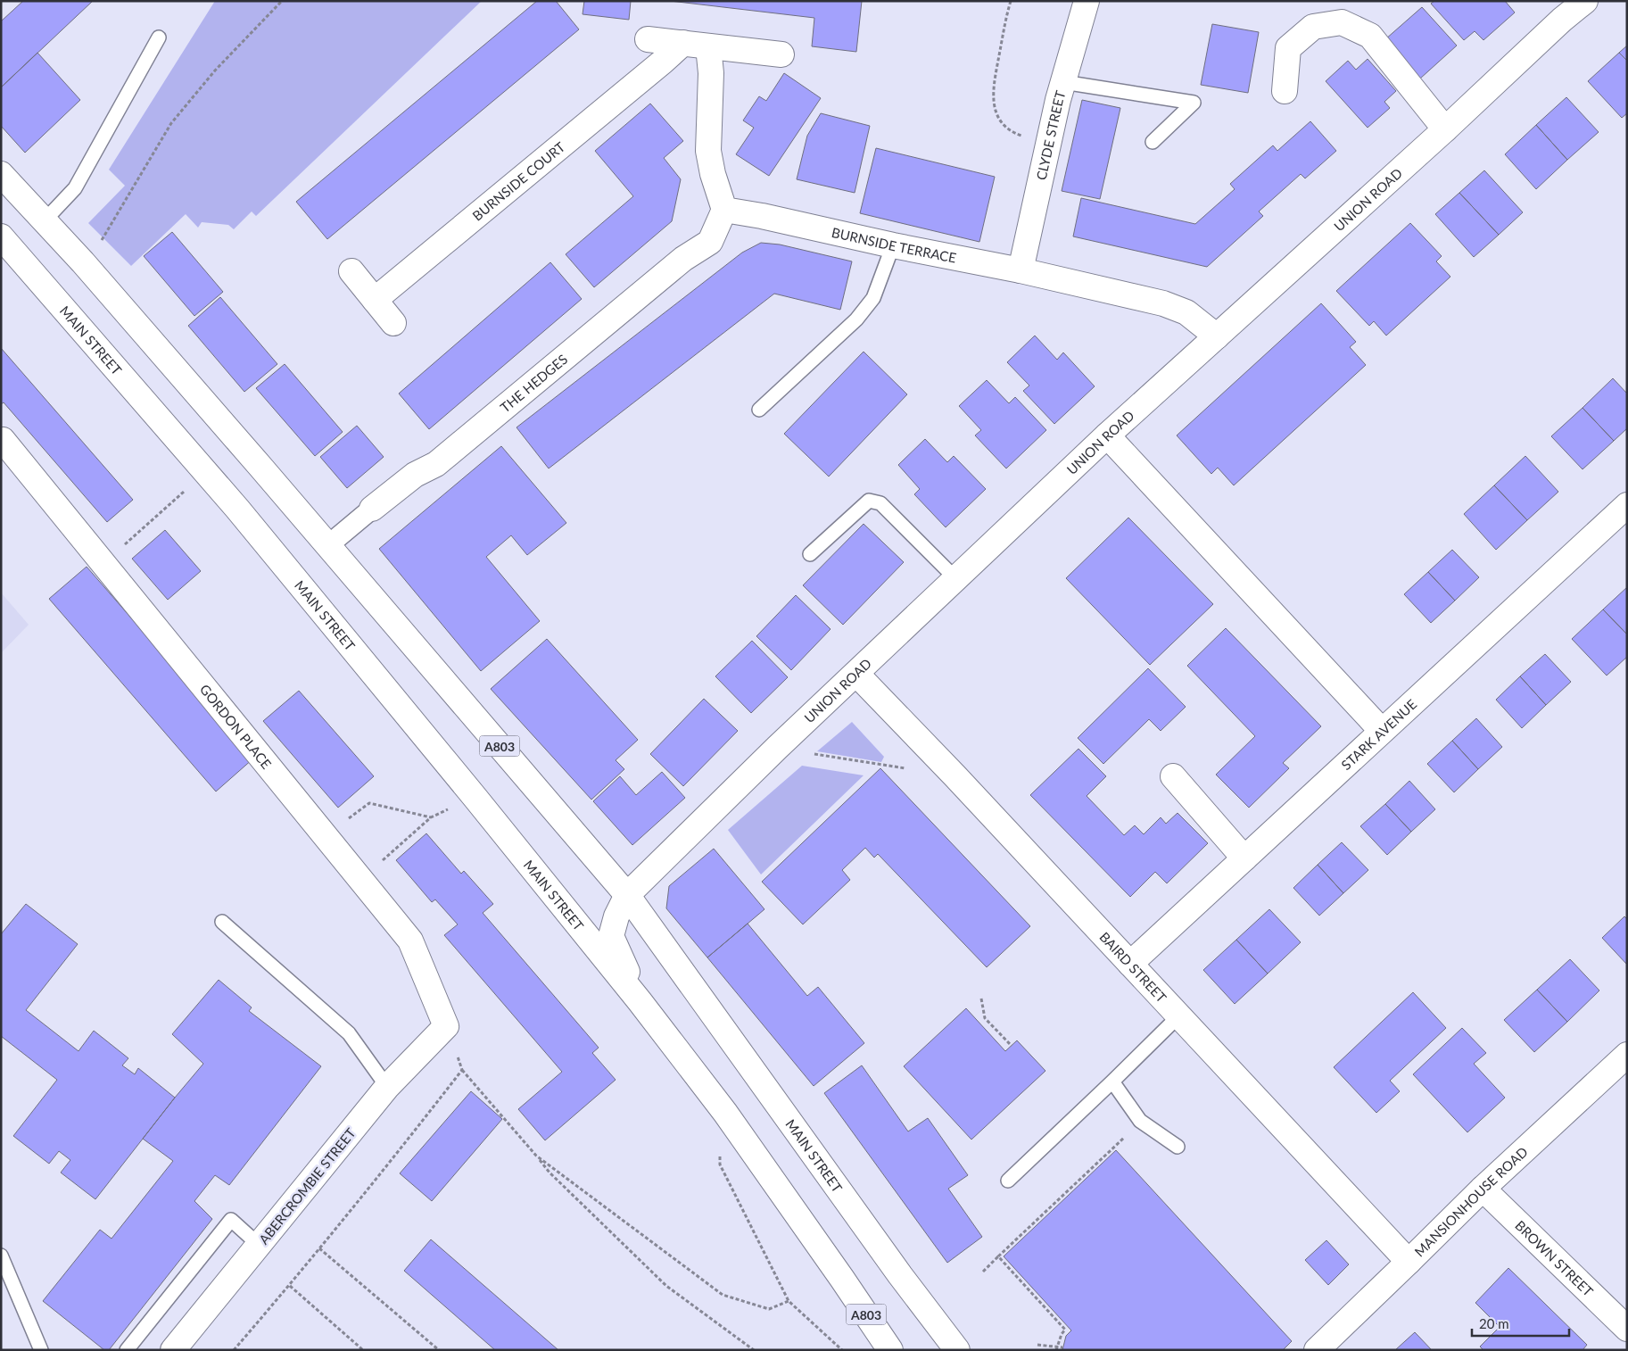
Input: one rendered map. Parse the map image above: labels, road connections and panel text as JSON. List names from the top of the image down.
{
  "streets": {
    "street": [
      "CLYDE STREET",
      "BURNSIDE COURT",
      "UNION ROAD",
      "BURNSIDE TERRACE",
      "MAIN STREET",
      "THE HEDGES",
      "GORDON PLACE",
      "STARK AVENUE",
      "A803",
      "BAIRD STREET",
      "ABERCROMBIE STREET",
      "MANSIONHOUSE ROAD",
      "BROWN STREET"
    ]
  },
  "crossings": [
    ["CLYDE STREET", "BURNSIDE TERRACE"],
    ["UNION ROAD", "BURNSIDE TERRACE"],
    ["UNION ROAD", "MAIN STREET"],
    ["UNION ROAD", "BAIRD STREET"],
    ["BURNSIDE TERRACE", "THE HEDGES"],
    ["MAIN STREET", "THE HEDGES"],
    ["GORDON PLACE", "ABERCROMBIE STREET"],
    ["STARK AVENUE", "BAIRD STREET"],
    ["BAIRD STREET", "MANSIONHOUSE ROAD"],
    ["MANSIONHOUSE ROAD", "BROWN STREET"]
  ],
  "scale_bar": "20 m"
}
